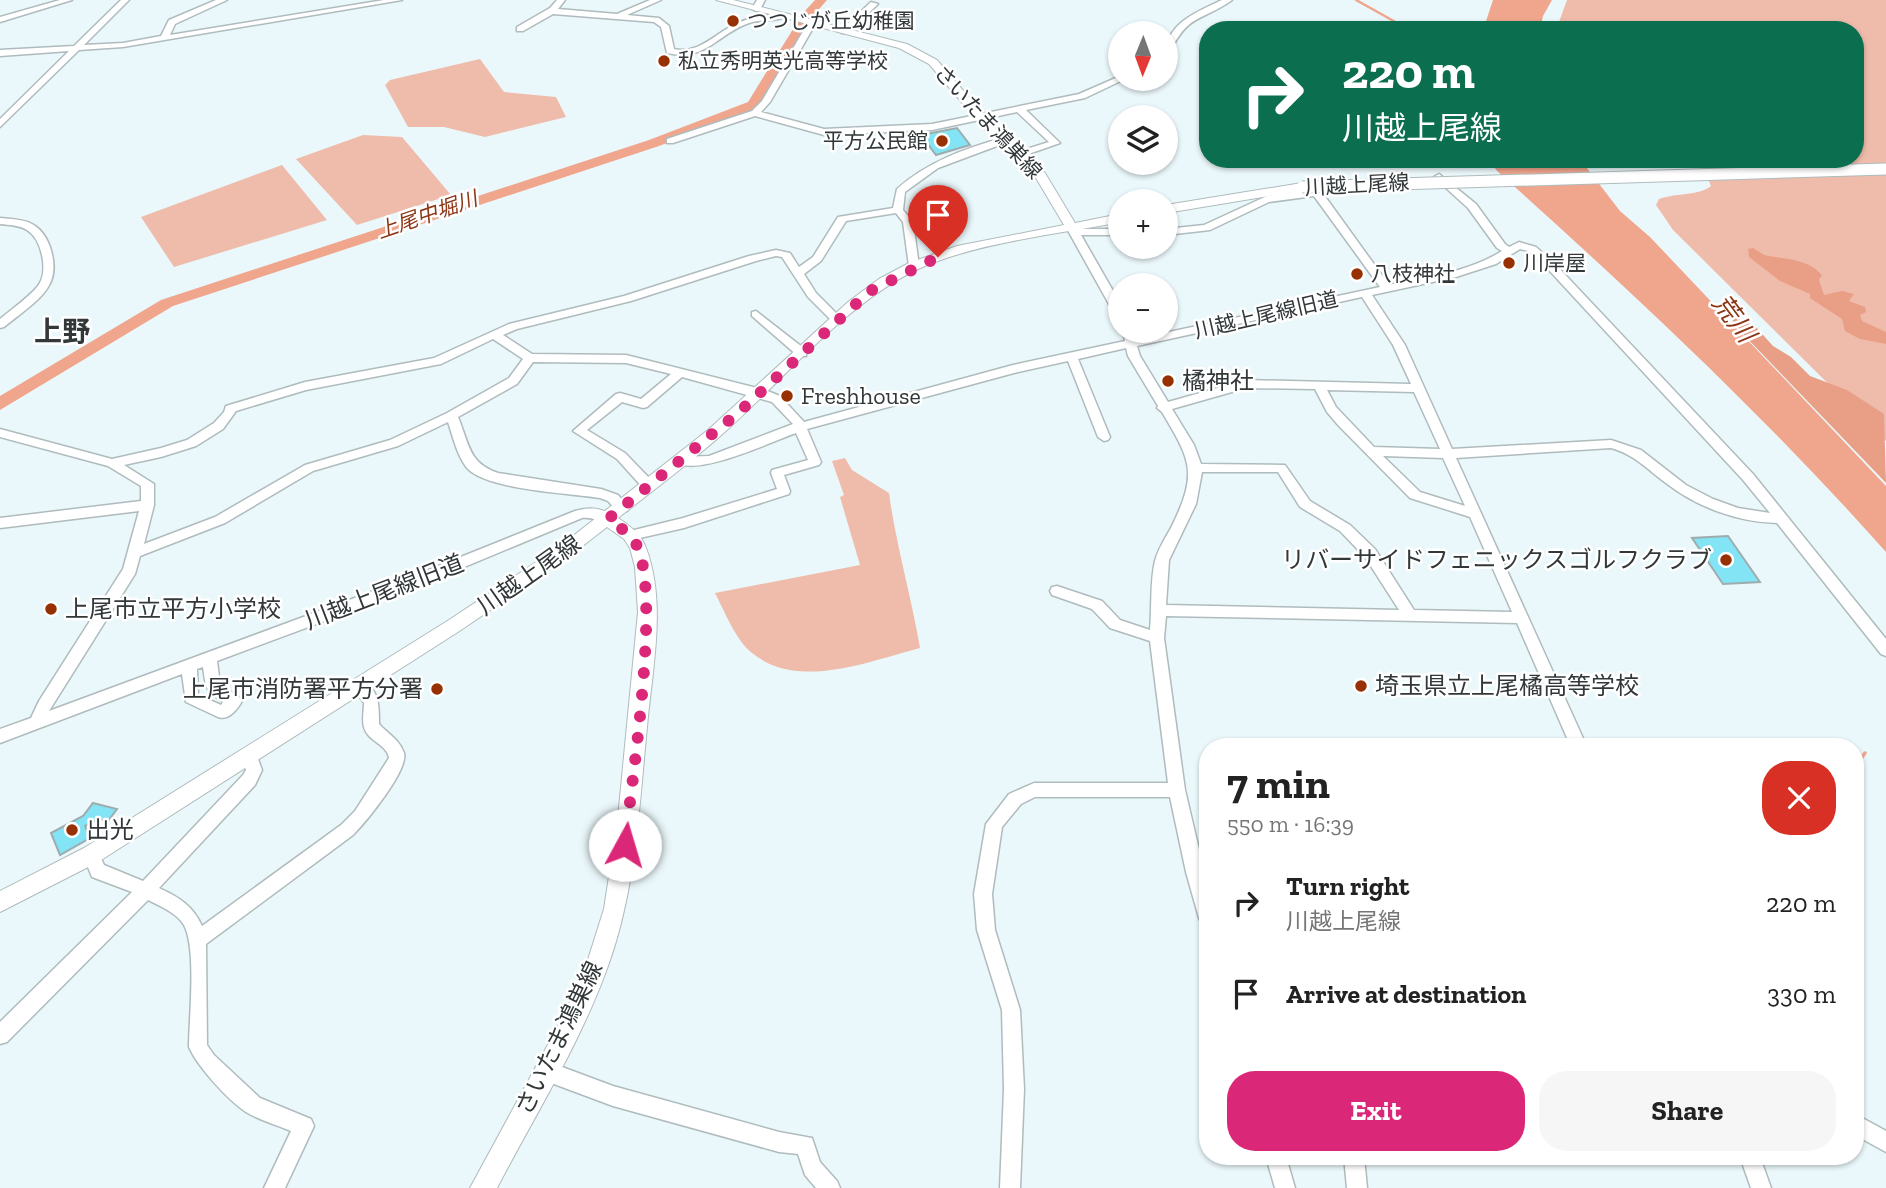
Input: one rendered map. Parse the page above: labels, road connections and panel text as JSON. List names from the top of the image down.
{
  "streets": {
    "main road": ["さいたま鴻巣線", "川越上尾線"],
    "street": ["川越上尾線旧道"]
  },
  "crossings": [
    ["さいたま鴻巣線", "川越上尾線"],
    ["川越上尾線", "川越上尾線旧道"]
  ],
  "districts": ["上野"],
  "water": ["上尾中堀川", "荒川"],
  "places": [
    "つつじが丘幼稚園",
    "私立秀明英光高等学校",
    "平方公民館",
    "川岸屋",
    "八枝神社",
    "橘神社",
    "Freshhouse",
    "リバーサイドフェニックスゴルフクラブ",
    "上尾市立平方小学校",
    "埼玉県立上尾橘高等学校",
    "上尾市消防署平方分署",
    "出光"
  ],
  "north": "bottom",
  "page": {
    "map_buttons": ["+", "−"],
    "turn": ["220 m", "川越上尾線"],
    "heading": ["7 min", "550 m · 16:39"],
    "list": [
      {
        "name": "Turn right",
        "note": "川越上尾線",
        "value": "220 m"
      },
      {
        "name": "Arrive at destination",
        "value": "330 m"
      }
    ],
    "buttons": ["Exit", "Share"]
  }
}
